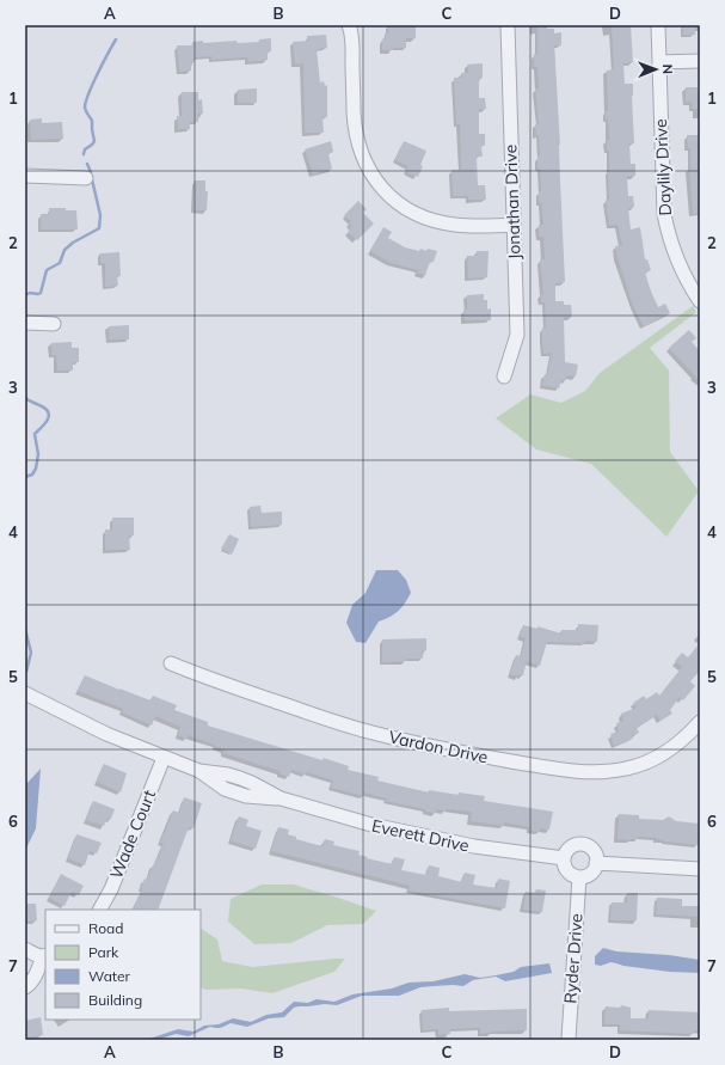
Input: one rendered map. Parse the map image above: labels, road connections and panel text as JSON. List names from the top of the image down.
{
  "streets": {
    "street": [
      "Daylily Drive",
      "Jonathan Drive",
      "Vardon Drive",
      "Wade Court",
      "Everett Drive",
      "Ryder Drive"
    ]
  },
  "crossings": [
    ["Wade Court", "Everett Drive"],
    ["Everett Drive", "Ryder Drive"]
  ],
  "legend": [
    "Road",
    "Park",
    "Water",
    "Building"
  ],
  "north": "right",
  "grid": {
    "columns": [
      "A",
      "B",
      "C",
      "D"
    ],
    "rows": [
      "1",
      "2",
      "3",
      "4",
      "5",
      "6",
      "7"
    ]
  }
}
